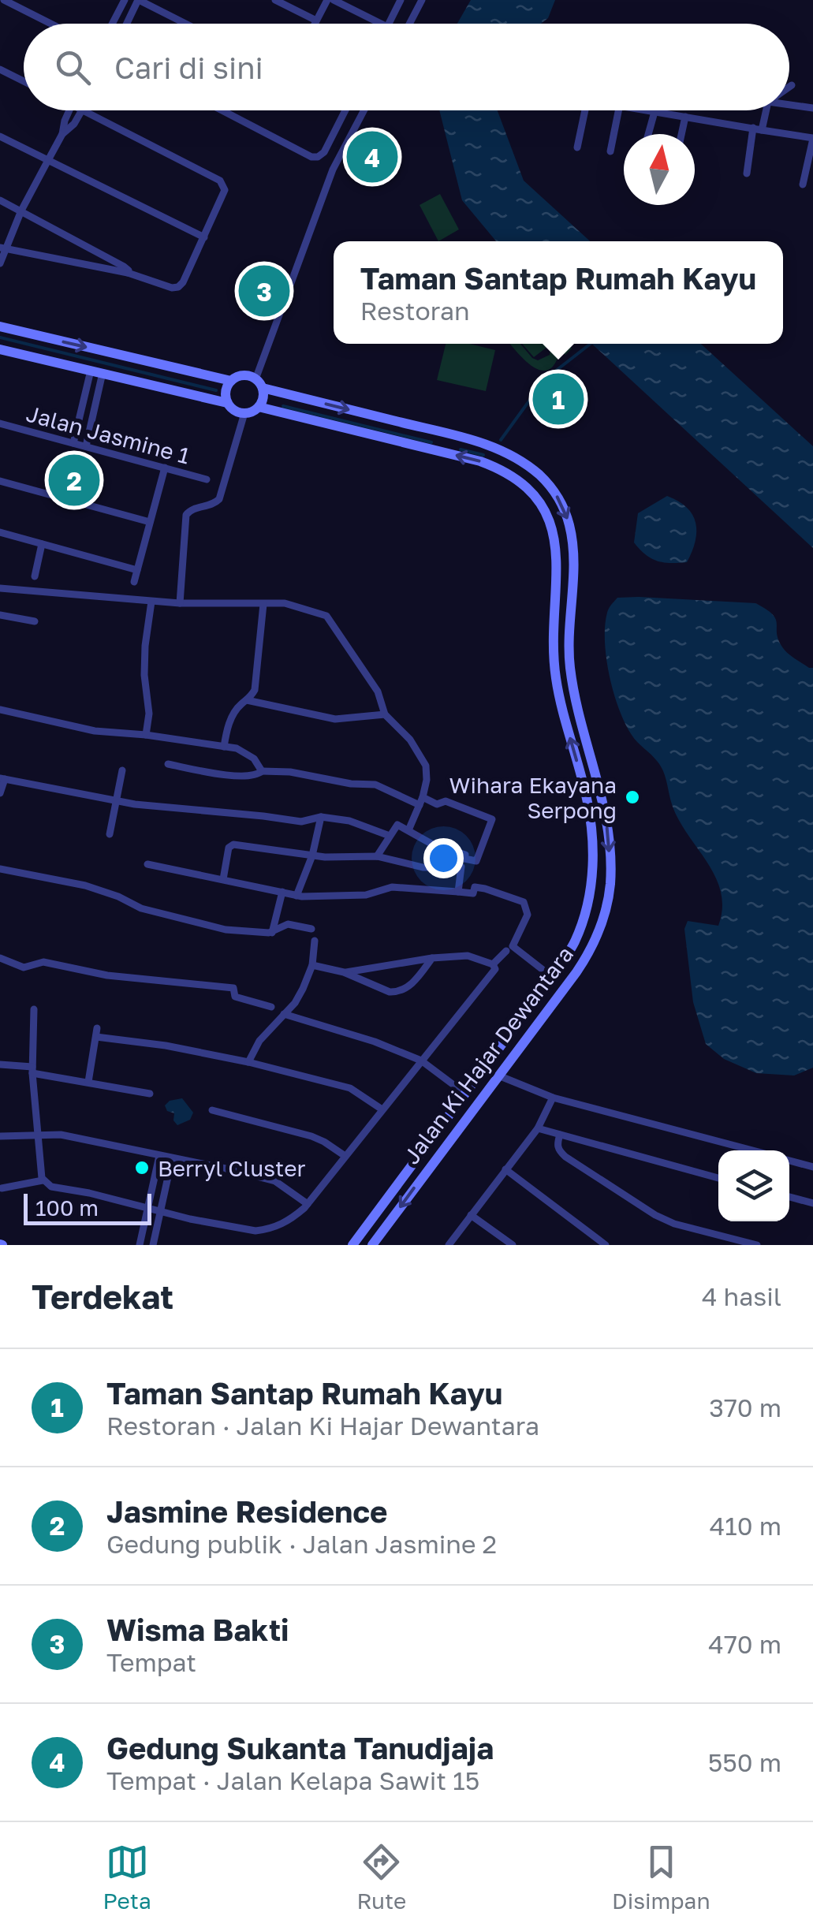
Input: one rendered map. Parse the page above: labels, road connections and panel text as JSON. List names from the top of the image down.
{
  "streets": {
    "street": ["Jalan Jasmine 1", "Jalan Ki Hajar Dewantara"]
  },
  "places": ["Wihara Ekayana Serpong", "Berryl Cluster"],
  "scale_bar": "100 m",
  "north": "top",
  "page": {
    "search": "Cari di sini",
    "pins": [
      "4",
      "3",
      "1",
      "2"
    ],
    "popup": ["Taman Santap Rumah Kayu", "Restoran"],
    "scale": "100 m",
    "heading": ["Terdekat", "4 hasil"],
    "list": [
      {
        "mark": "1",
        "name": "Taman Santap Rumah Kayu",
        "note": "Restoran · Jalan Ki Hajar Dewantara",
        "value": "370 m"
      },
      {
        "mark": "2",
        "name": "Jasmine Residence",
        "note": "Gedung publik · Jalan Jasmine 2",
        "value": "410 m"
      },
      {
        "mark": "3",
        "name": "Wisma Bakti",
        "note": "Tempat",
        "value": "470 m"
      },
      {
        "mark": "4",
        "name": "Gedung Sukanta Tanudjaja",
        "note": "Tempat · Jalan Kelapa Sawit 15",
        "value": "550 m"
      }
    ],
    "nav": ["Peta", "Rute", "Disimpan"]
  }
}
